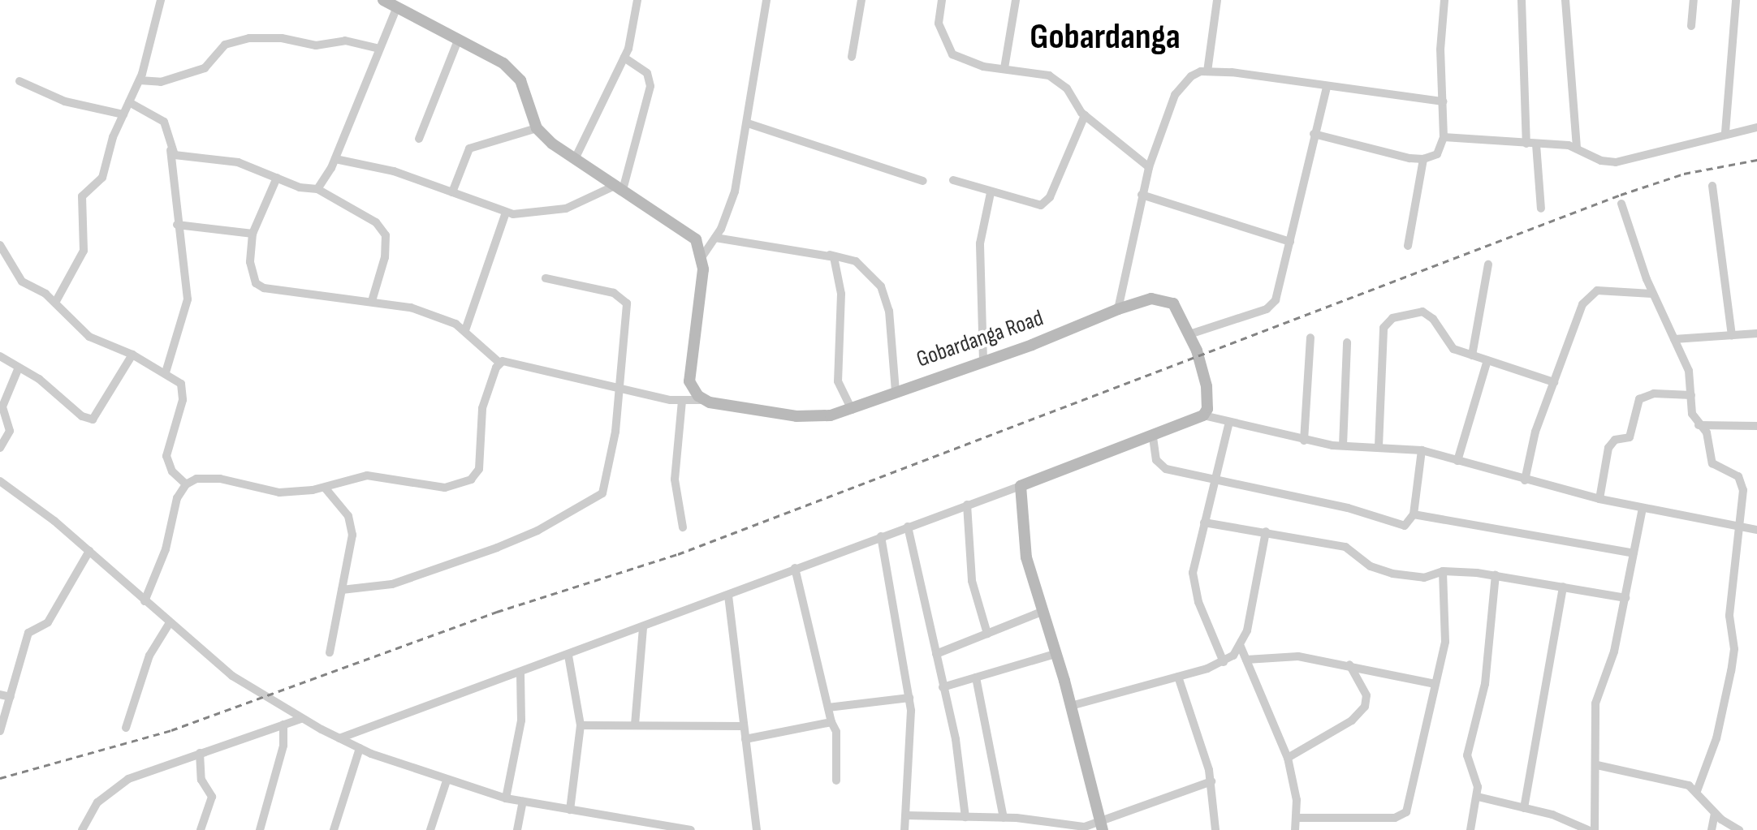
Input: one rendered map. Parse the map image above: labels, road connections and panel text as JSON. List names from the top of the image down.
{
  "streets": {
    "main road": ["Gobardanga Road"]
  },
  "districts": ["Gobardanga"]
}
